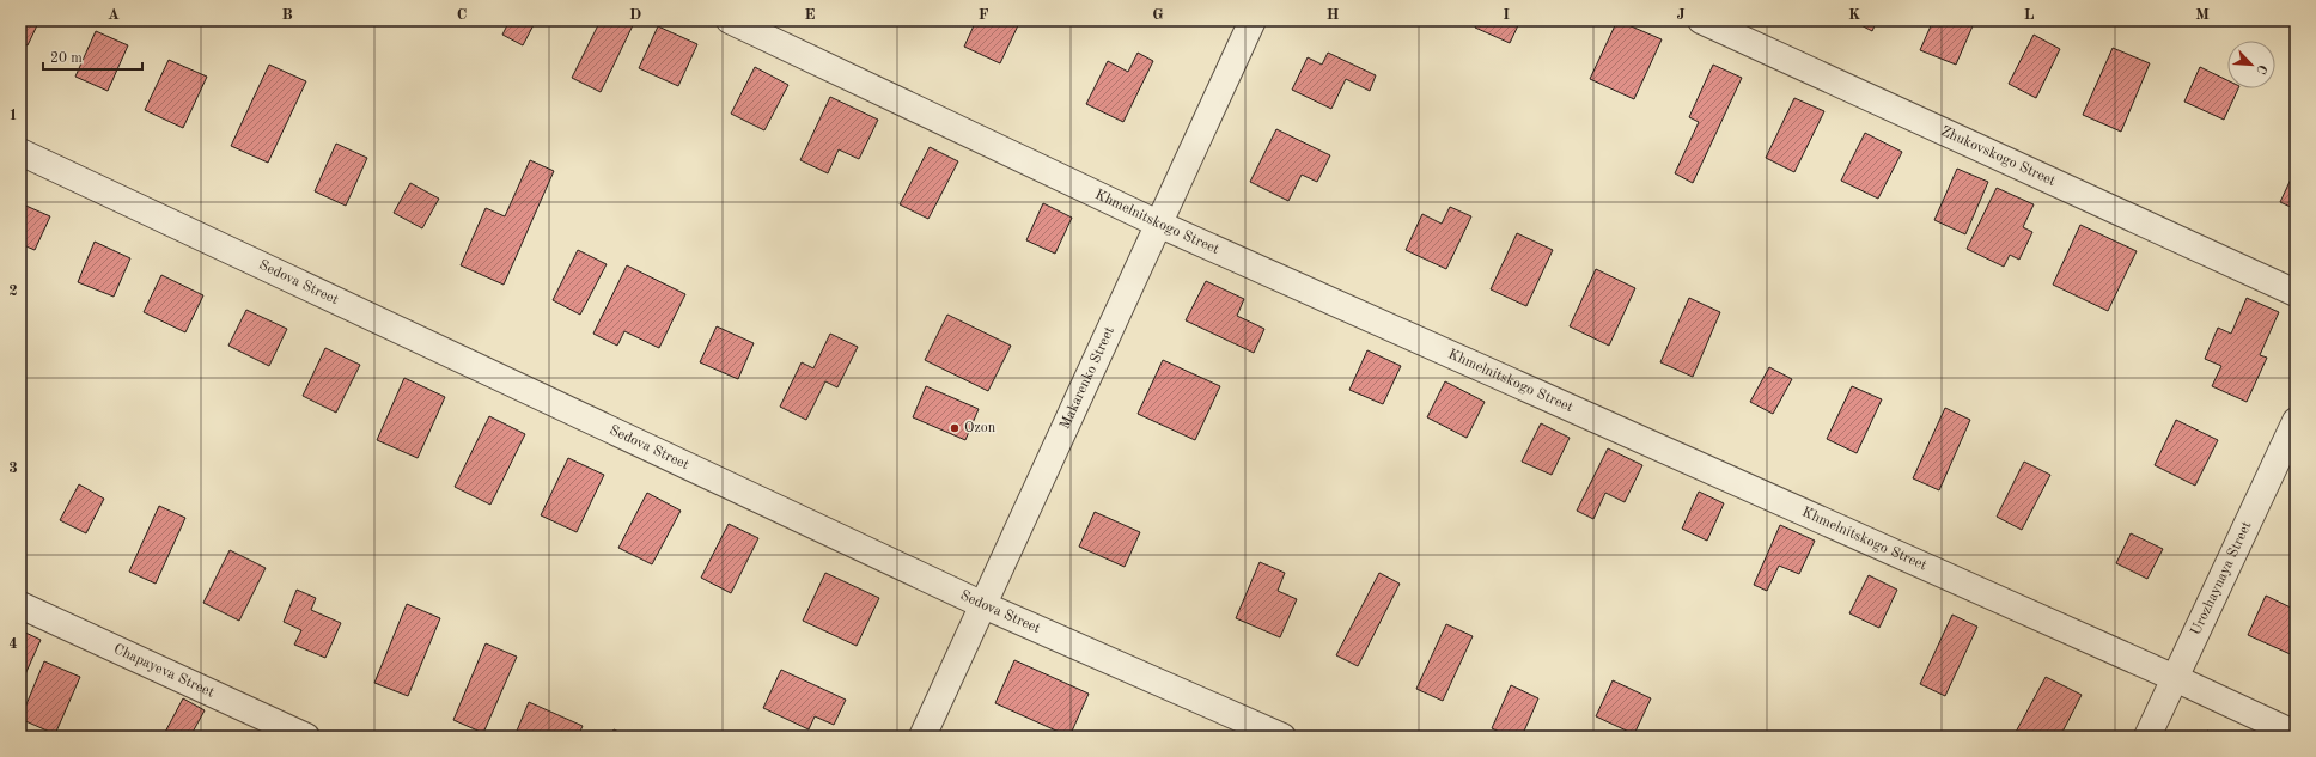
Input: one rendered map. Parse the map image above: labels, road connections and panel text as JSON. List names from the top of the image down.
{
  "streets": {
    "street": [
      "Zhukovskogo Street",
      "Khmelnitskogo Street",
      "Sedova Street",
      "Makarenko Street",
      "Urozhaynaya Street",
      "Chapayeva Street"
    ]
  },
  "crossings": [
    ["Khmelnitskogo Street", "Makarenko Street"],
    ["Khmelnitskogo Street", "Urozhaynaya Street"],
    ["Sedova Street", "Makarenko Street"]
  ],
  "places": ["Ozon"],
  "scale_bar": "20 m",
  "north": "bottom right",
  "grid": {
    "columns": [
      "A",
      "B",
      "C",
      "D",
      "E",
      "F",
      "G",
      "H",
      "I",
      "J",
      "K",
      "L",
      "M"
    ],
    "rows": [
      "1",
      "2",
      "3",
      "4"
    ]
  }
}
